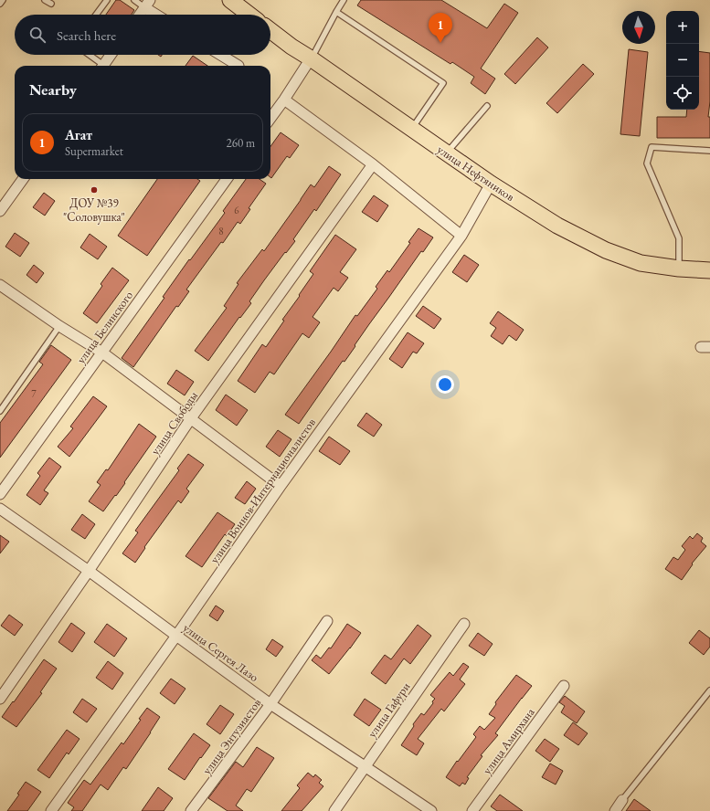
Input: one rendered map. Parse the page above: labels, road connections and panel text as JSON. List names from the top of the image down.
{
  "streets": {
    "main road": ["улица Нефтяников"],
    "street": [
      "улица Белинского",
      "улица Свободы",
      "улица Воинов-Интернационалистов",
      "улица Сергея Лазо",
      "улица Гафури",
      "улица Энтузиастов",
      "улица Амирхана"
    ]
  },
  "crossings": [
    ["улица Нефтяников", "улица Воинов-Интернационалистов"],
    ["улица Свободы", "улица Сергея Лазо"],
    ["улица Воинов-Интернационалистов", "улица Сергея Лазо"],
    ["улица Сергея Лазо", "улица Гафури"],
    ["улица Сергея Лазо", "улица Энтузиастов"]
  ],
  "places": ["ДОУ №39 \"Соловушка\""],
  "house_numbers": ["6", "8", "7"],
  "north": "bottom",
  "page": {
    "map_buttons": ["+", "−"],
    "pins": "1",
    "search": "Search here",
    "heading": "Nearby",
    "list": [
      {
        "mark": "1",
        "name": "Агат",
        "note": "Supermarket",
        "value": "260 m"
      }
    ]
  }
}
